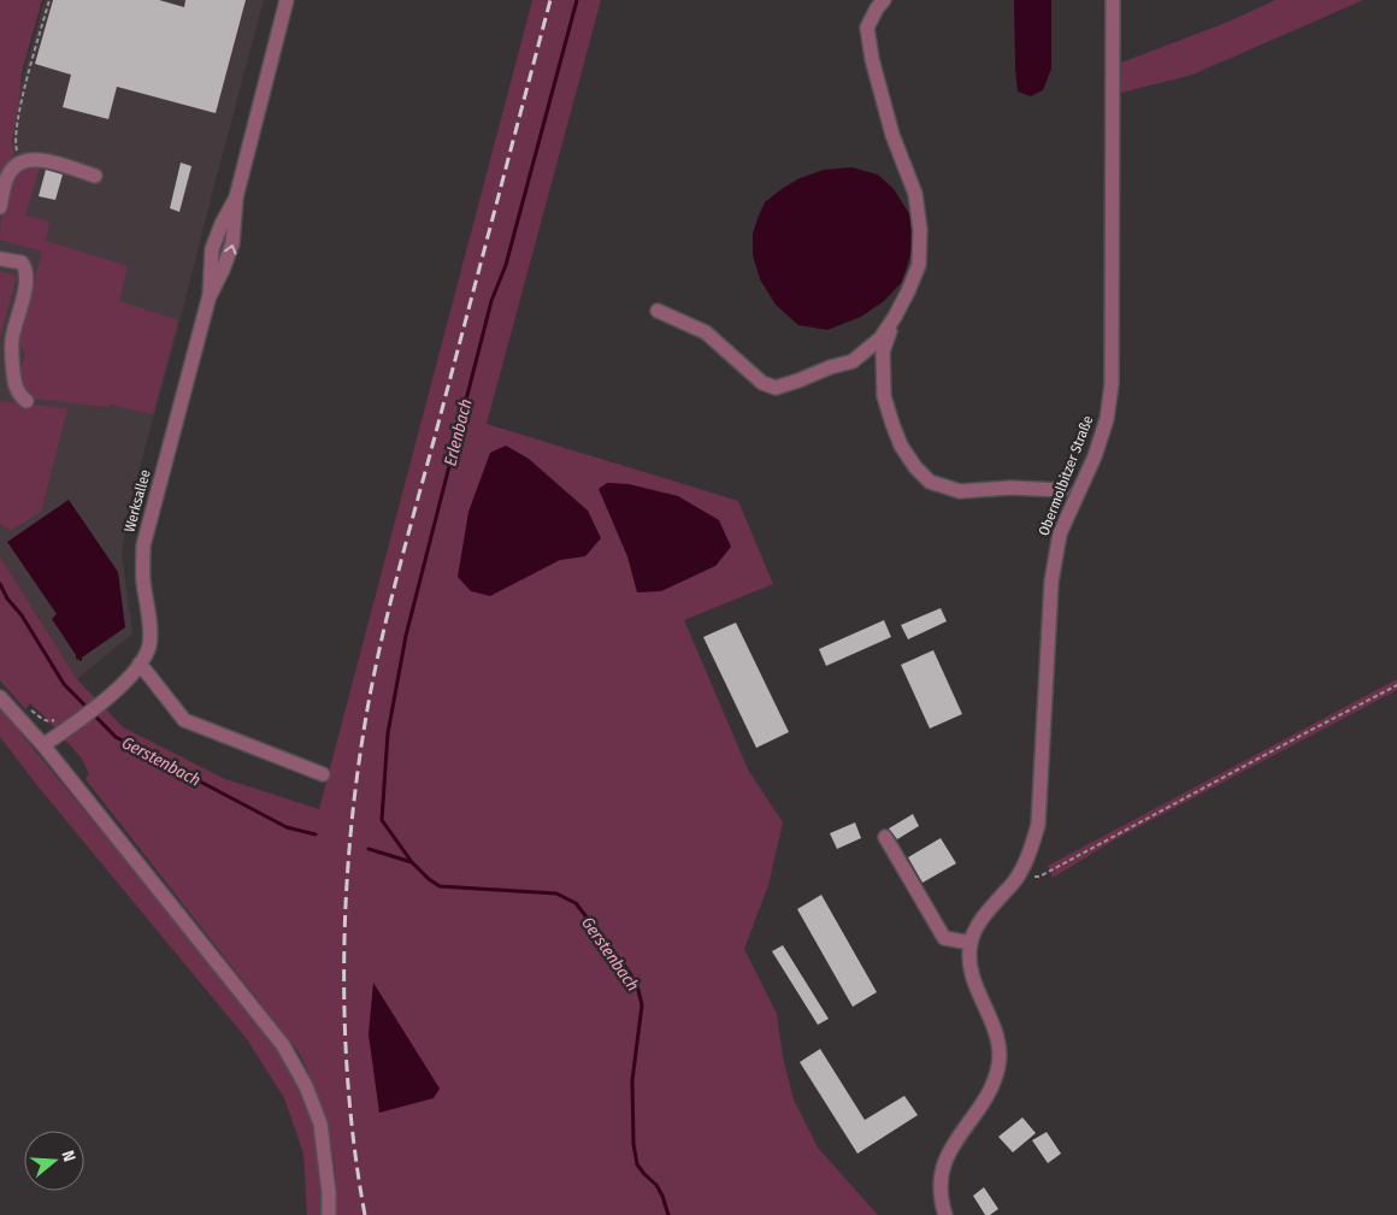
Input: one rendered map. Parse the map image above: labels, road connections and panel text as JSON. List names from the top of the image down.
{
  "streets": {
    "street": ["Obermolbitzer Straße", "Werksallee"]
  },
  "water": ["Erlenbach", "Gerstenbach"],
  "north": "right"
}
